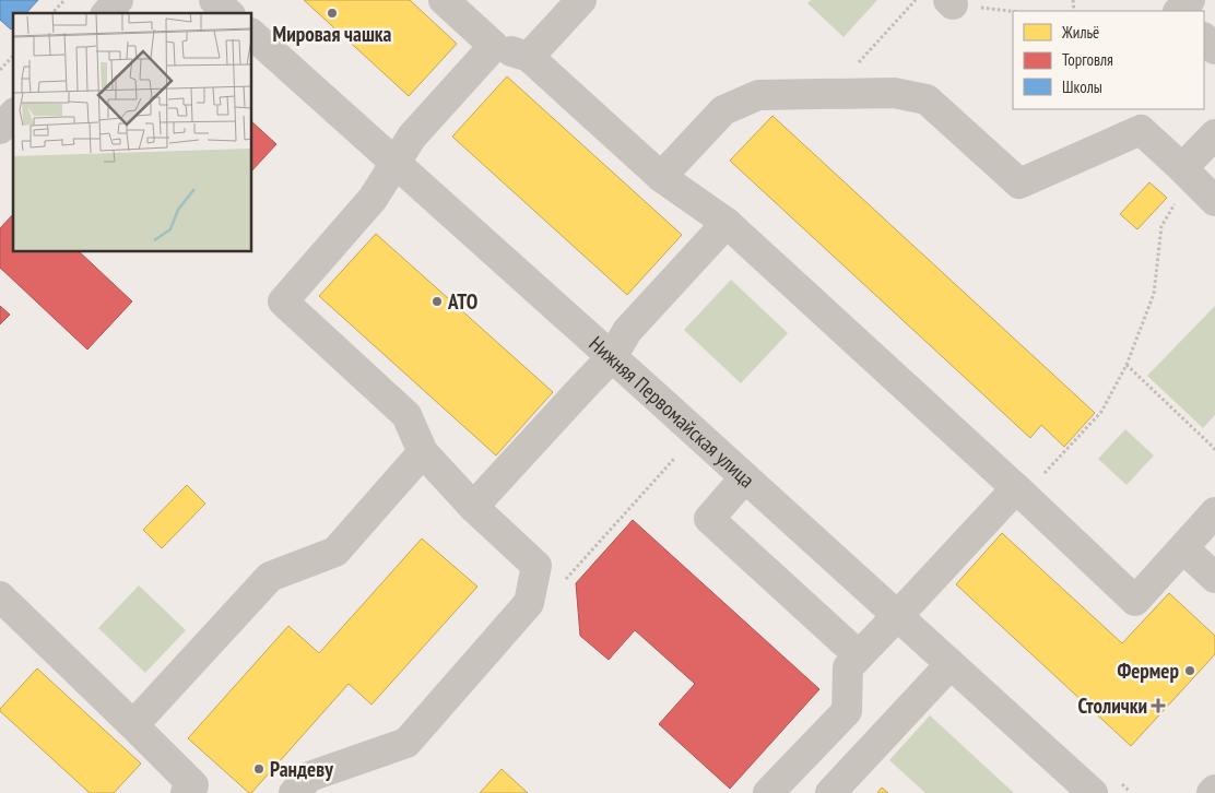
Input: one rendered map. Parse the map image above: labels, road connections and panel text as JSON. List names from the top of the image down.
{
  "streets": {
    "street": ["Нижняя Первомайская улица"]
  },
  "places": {
    "other": [
      "Мировая чашка",
      "АТО",
      "Фермер",
      "Рандеву"
    ],
    "health": ["Столички"]
  },
  "legend": ["Жильё", "Торговля", "Школы"]
}
